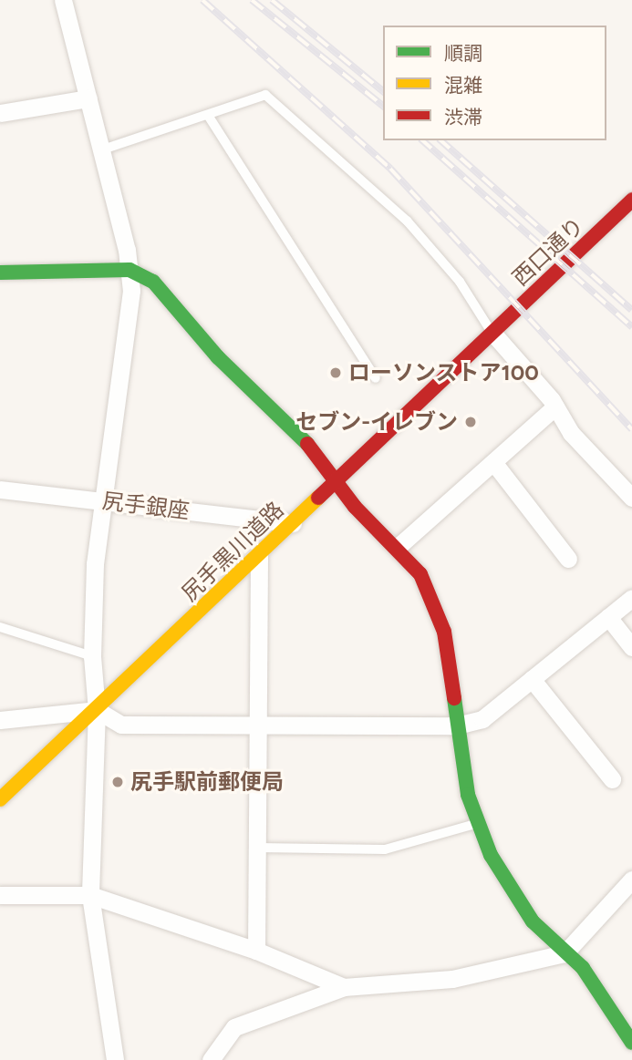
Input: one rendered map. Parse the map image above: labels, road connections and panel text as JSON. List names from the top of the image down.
{
  "streets": {
    "street": ["西口通り", "尻手銀座", "尻手黒川道路"]
  },
  "crossings": [
    ["西口通り", "尻手黒川道路"],
    ["尻手銀座", "尻手黒川道路"]
  ],
  "places": ["ローソンストア100", "セブン-イレブン", "尻手駅前郵便局"],
  "legend": ["順調", "混雑", "渋滞"]
}
